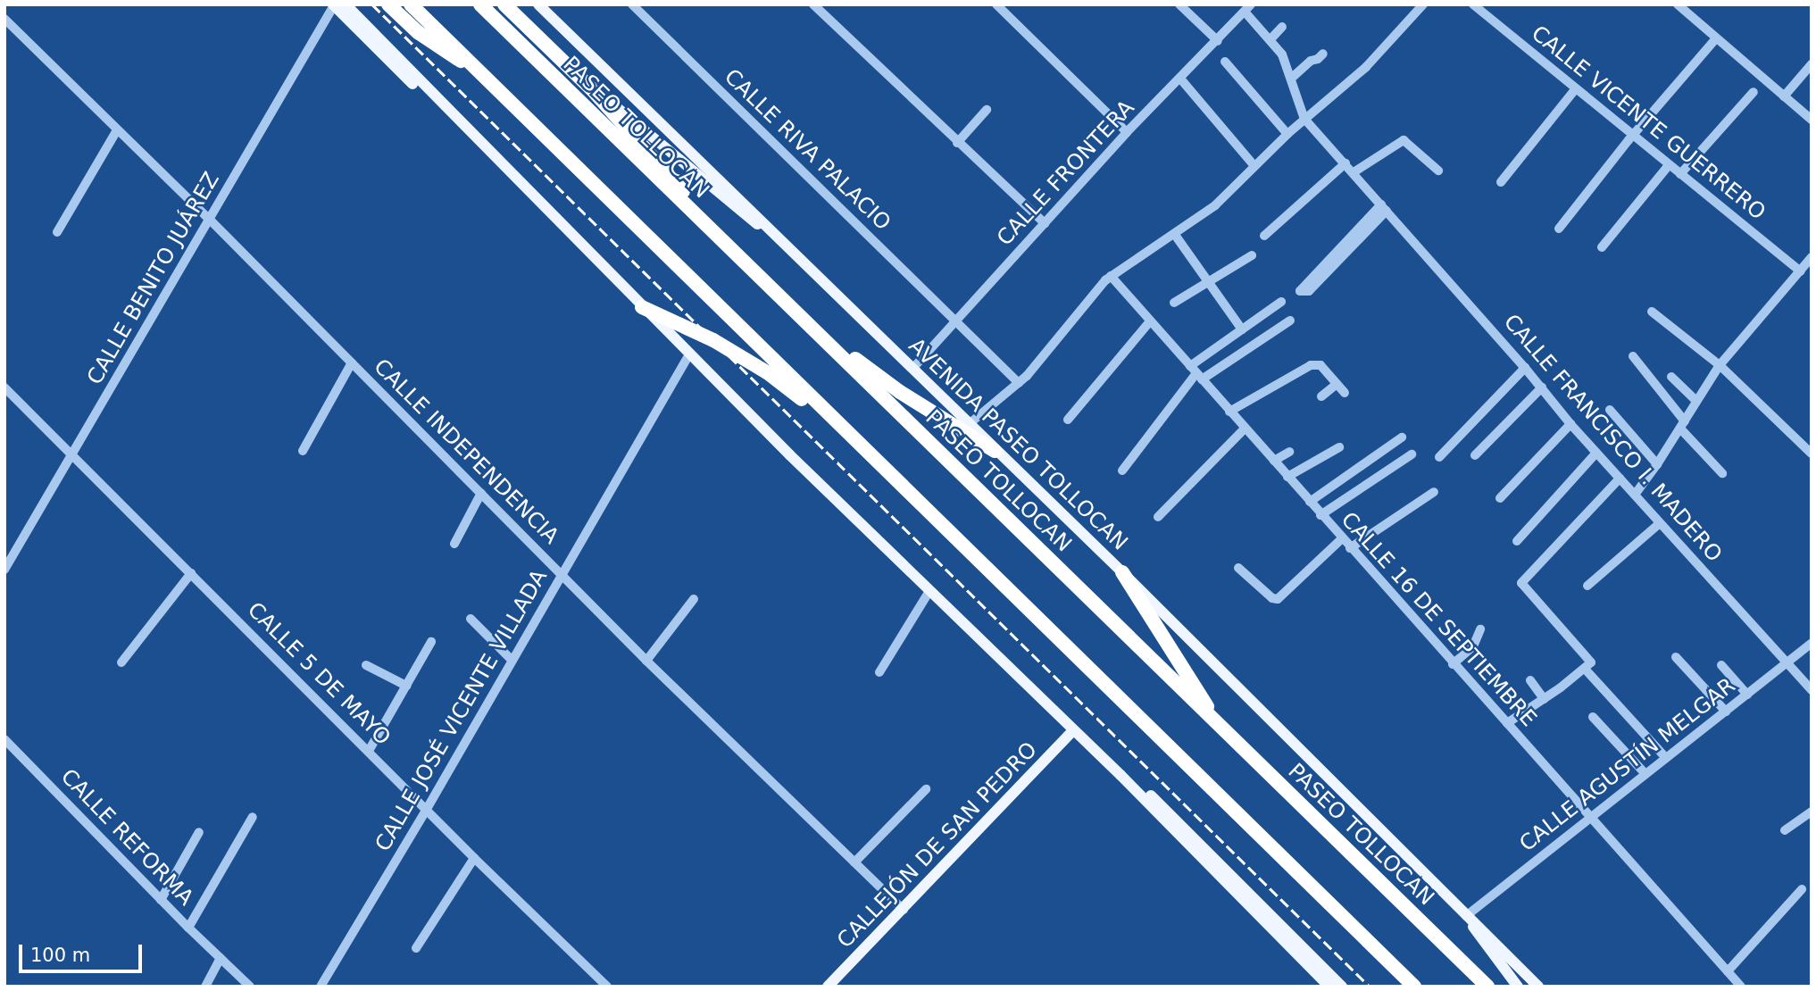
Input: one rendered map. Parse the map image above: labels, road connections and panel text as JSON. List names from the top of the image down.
{
  "streets": {
    "highway": ["PASEO TOLLOCAN"],
    "main road": ["AVENIDA PASEO TOLLOCAN", "CALLEJÓN DE SAN PEDRO"],
    "street": [
      "CALLE VICENTE GUERRERO",
      "CALLE RIVA PALACIO",
      "CALLE FRONTERA",
      "CALLE BENITO JUÁREZ",
      "CALLE FRANCISCO I. MADERO",
      "CALLE INDEPENDENCIA",
      "CALLE 16 DE SEPTIEMBRE",
      "CALLE 5 DE MAYO",
      "CALLE JOSÉ VICENTE VILLADA",
      "CALLE AGUSTÍN MELGAR",
      "CALLE REFORMA"
    ]
  },
  "crossings": [
    ["CALLE RIVA PALACIO", "CALLE FRONTERA"],
    ["CALLE FRONTERA", "CALLE FRANCISCO I. MADERO"],
    ["CALLE FRONTERA", "AVENIDA PASEO TOLLOCAN"],
    ["CALLE BENITO JUÁREZ", "CALLE INDEPENDENCIA"],
    ["CALLE BENITO JUÁREZ", "CALLE 5 DE MAYO"],
    ["CALLE FRANCISCO I. MADERO", "CALLE AGUSTÍN MELGAR"],
    ["AVENIDA PASEO TOLLOCAN", "CALLE AGUSTÍN MELGAR"],
    ["CALLE INDEPENDENCIA", "CALLE JOSÉ VICENTE VILLADA"],
    ["CALLE INDEPENDENCIA", "CALLEJÓN DE SAN PEDRO"],
    ["CALLE 16 DE SEPTIEMBRE", "CALLE AGUSTÍN MELGAR"],
    ["CALLE 5 DE MAYO", "CALLE JOSÉ VICENTE VILLADA"]
  ],
  "scale_bar": "100 m"
}
